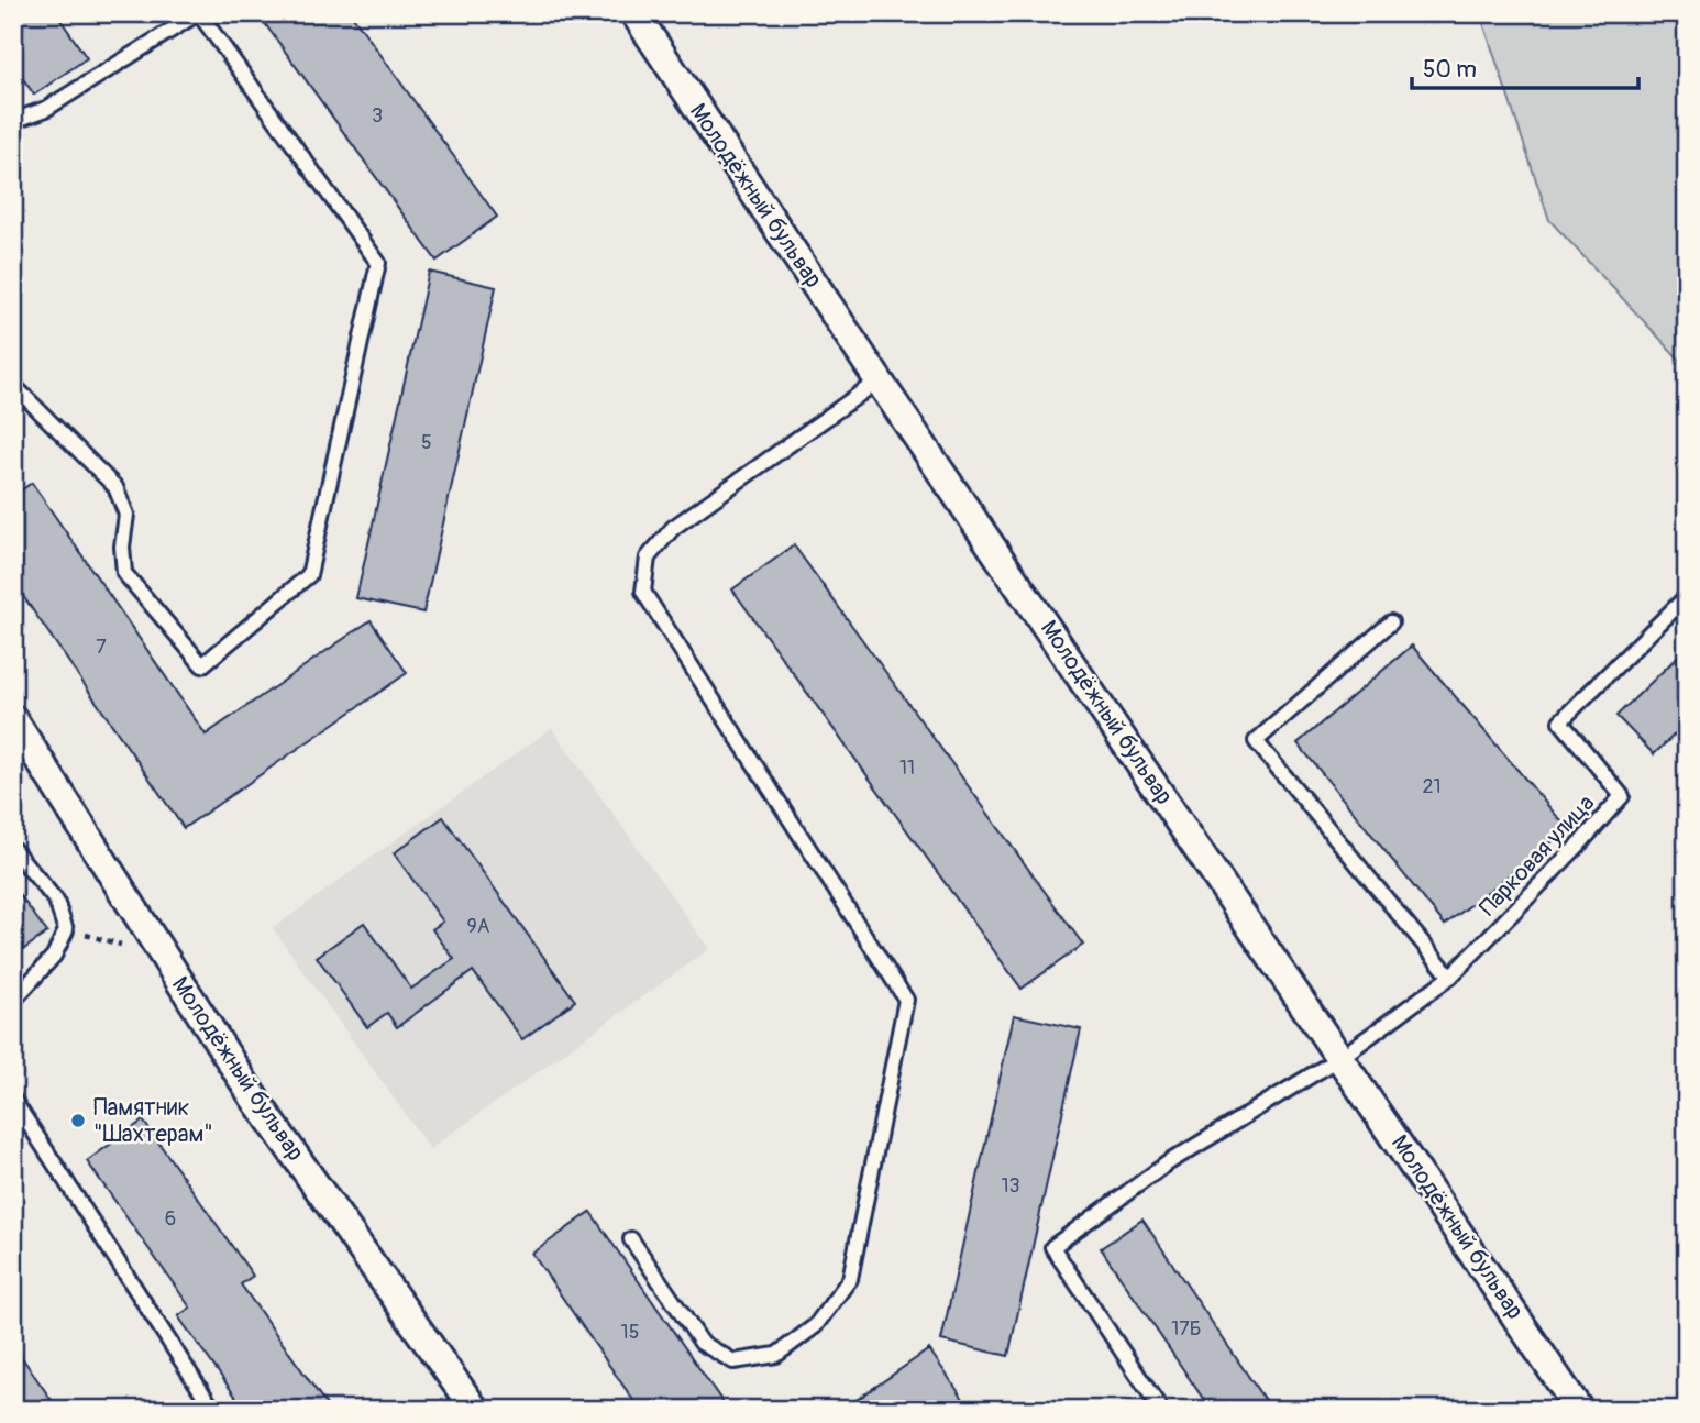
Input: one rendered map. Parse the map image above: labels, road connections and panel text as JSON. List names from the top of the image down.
{
  "streets": {
    "street": ["Молодёжный бульвар"],
    "lane": ["Парковая улица"]
  },
  "crossings": [
    ["Молодёжный бульвар", "Парковая улица"]
  ],
  "places": ["Памятник \"Шахтерам\""],
  "house_numbers": [
    "3",
    "5",
    "7",
    "11",
    "21",
    "9А",
    "13",
    "6",
    "17Б",
    "15"
  ],
  "scale_bar": "50 m"
}
